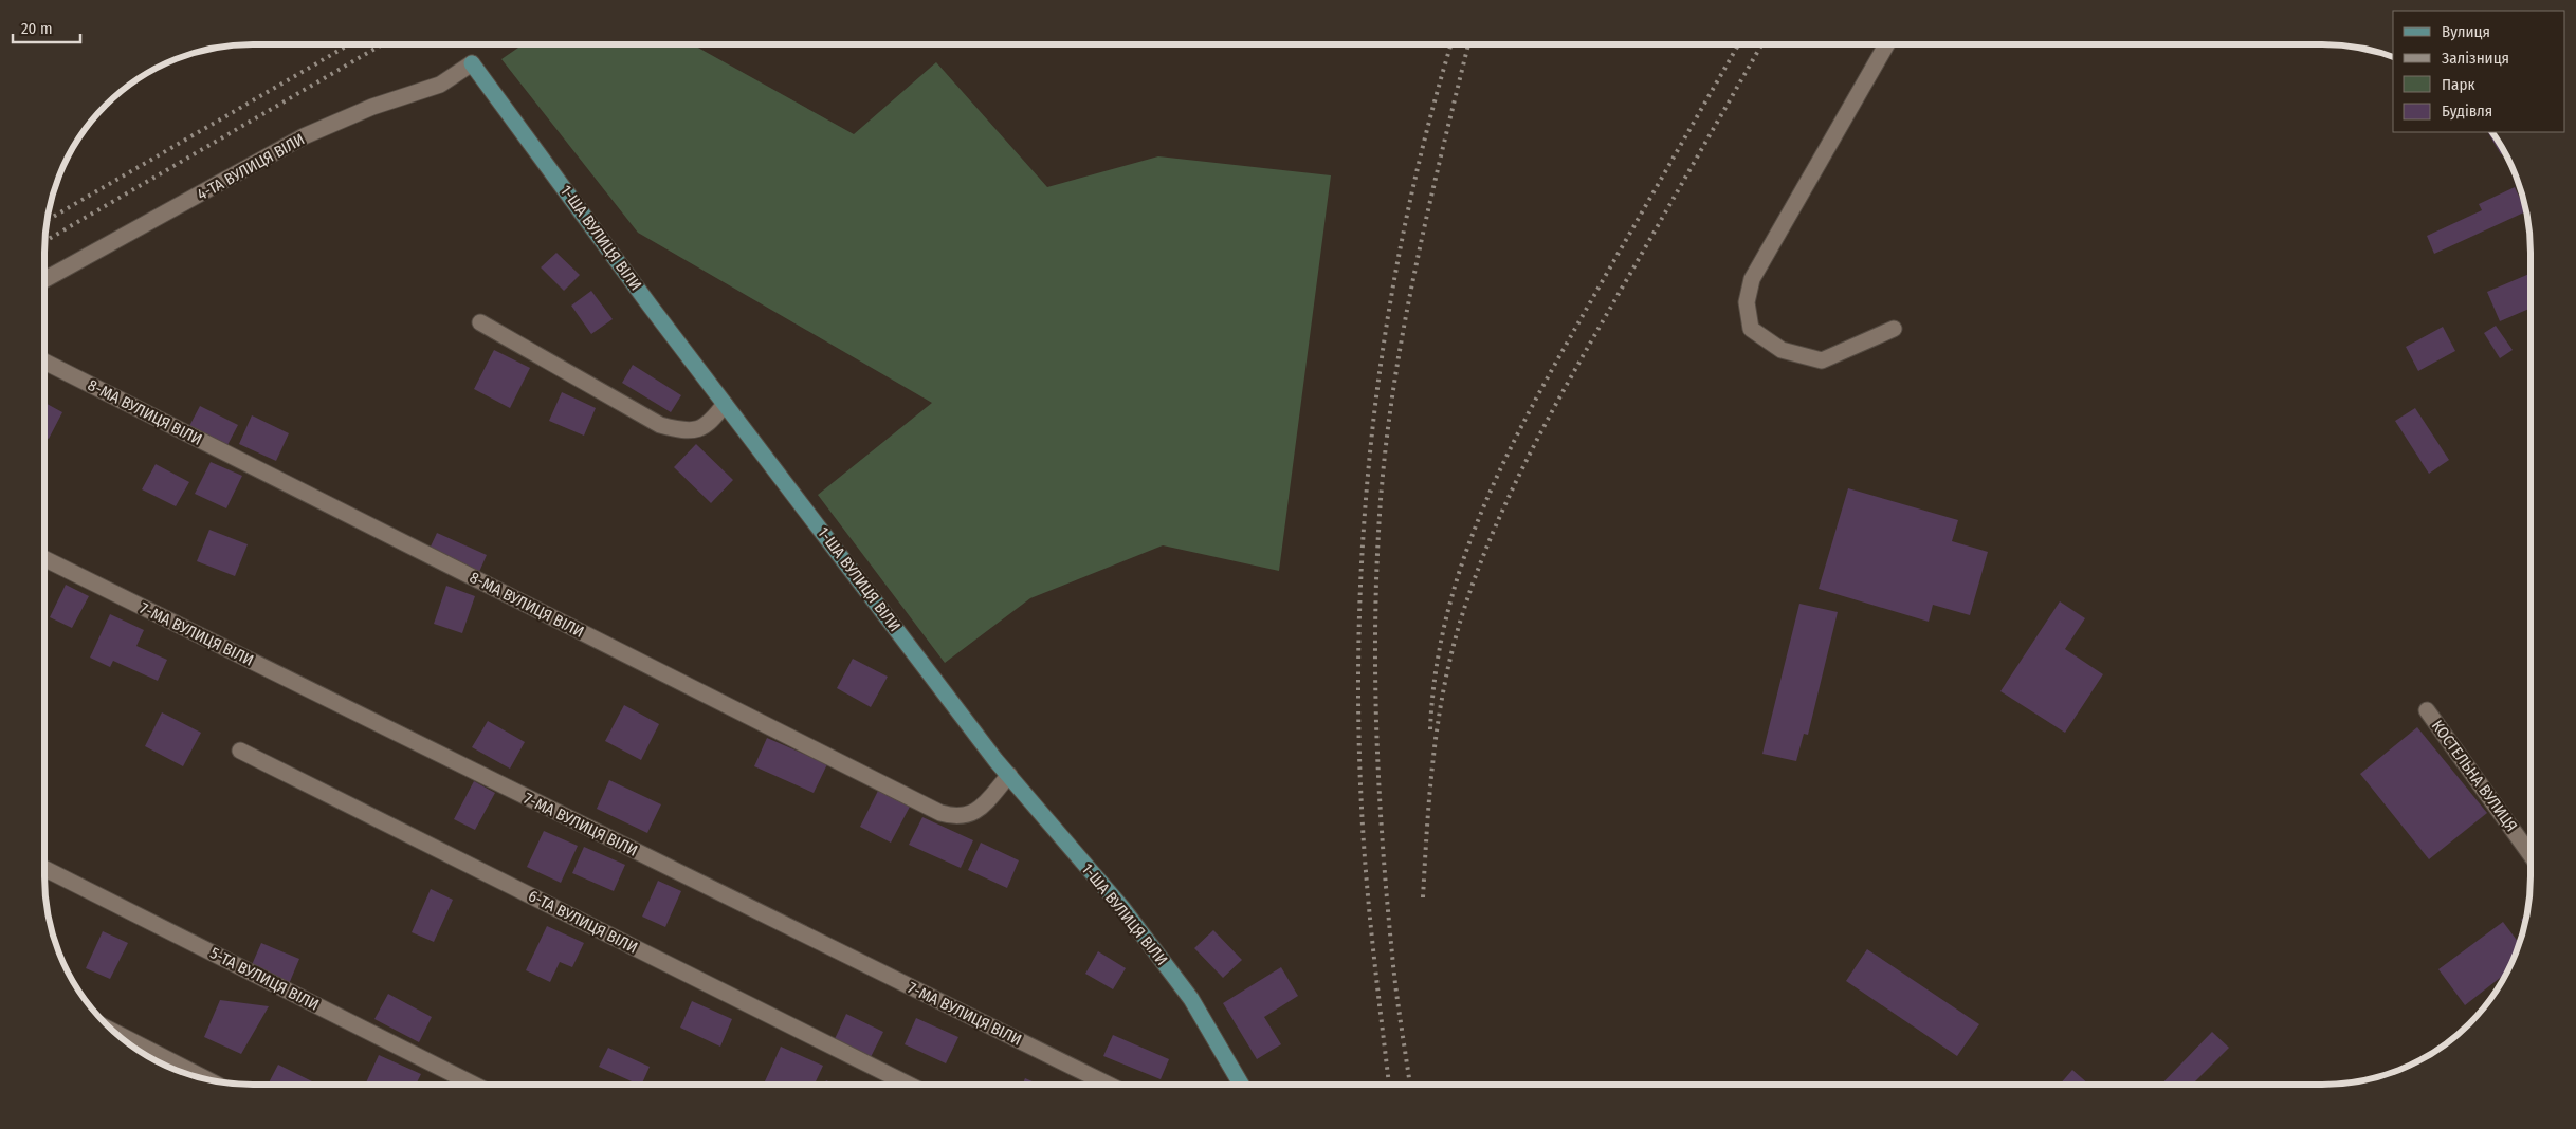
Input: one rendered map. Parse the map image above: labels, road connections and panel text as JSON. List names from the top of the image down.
{
  "streets": {
    "main road": ["1-ША ВУЛИЦЯ ВІЛИ"],
    "street": [
      "4-ТА ВУЛИЦЯ ВІЛИ",
      "8-МА ВУЛИЦЯ ВІЛИ",
      "7-МА ВУЛИЦЯ ВІЛИ",
      "КОСТЕЛЬНА ВУЛИЦЯ",
      "6-ТА ВУЛИЦЯ ВІЛИ",
      "5-ТА ВУЛИЦЯ ВІЛИ"
    ]
  },
  "crossings": [
    ["4-ТА ВУЛИЦЯ ВІЛИ", "1-ША ВУЛИЦЯ ВІЛИ"],
    ["1-ША ВУЛИЦЯ ВІЛИ", "8-МА ВУЛИЦЯ ВІЛИ"]
  ],
  "legend": [
    "Вулиця",
    "Залізниця",
    "Парк",
    "Будівля"
  ],
  "scale_bar": "20 m"
}
